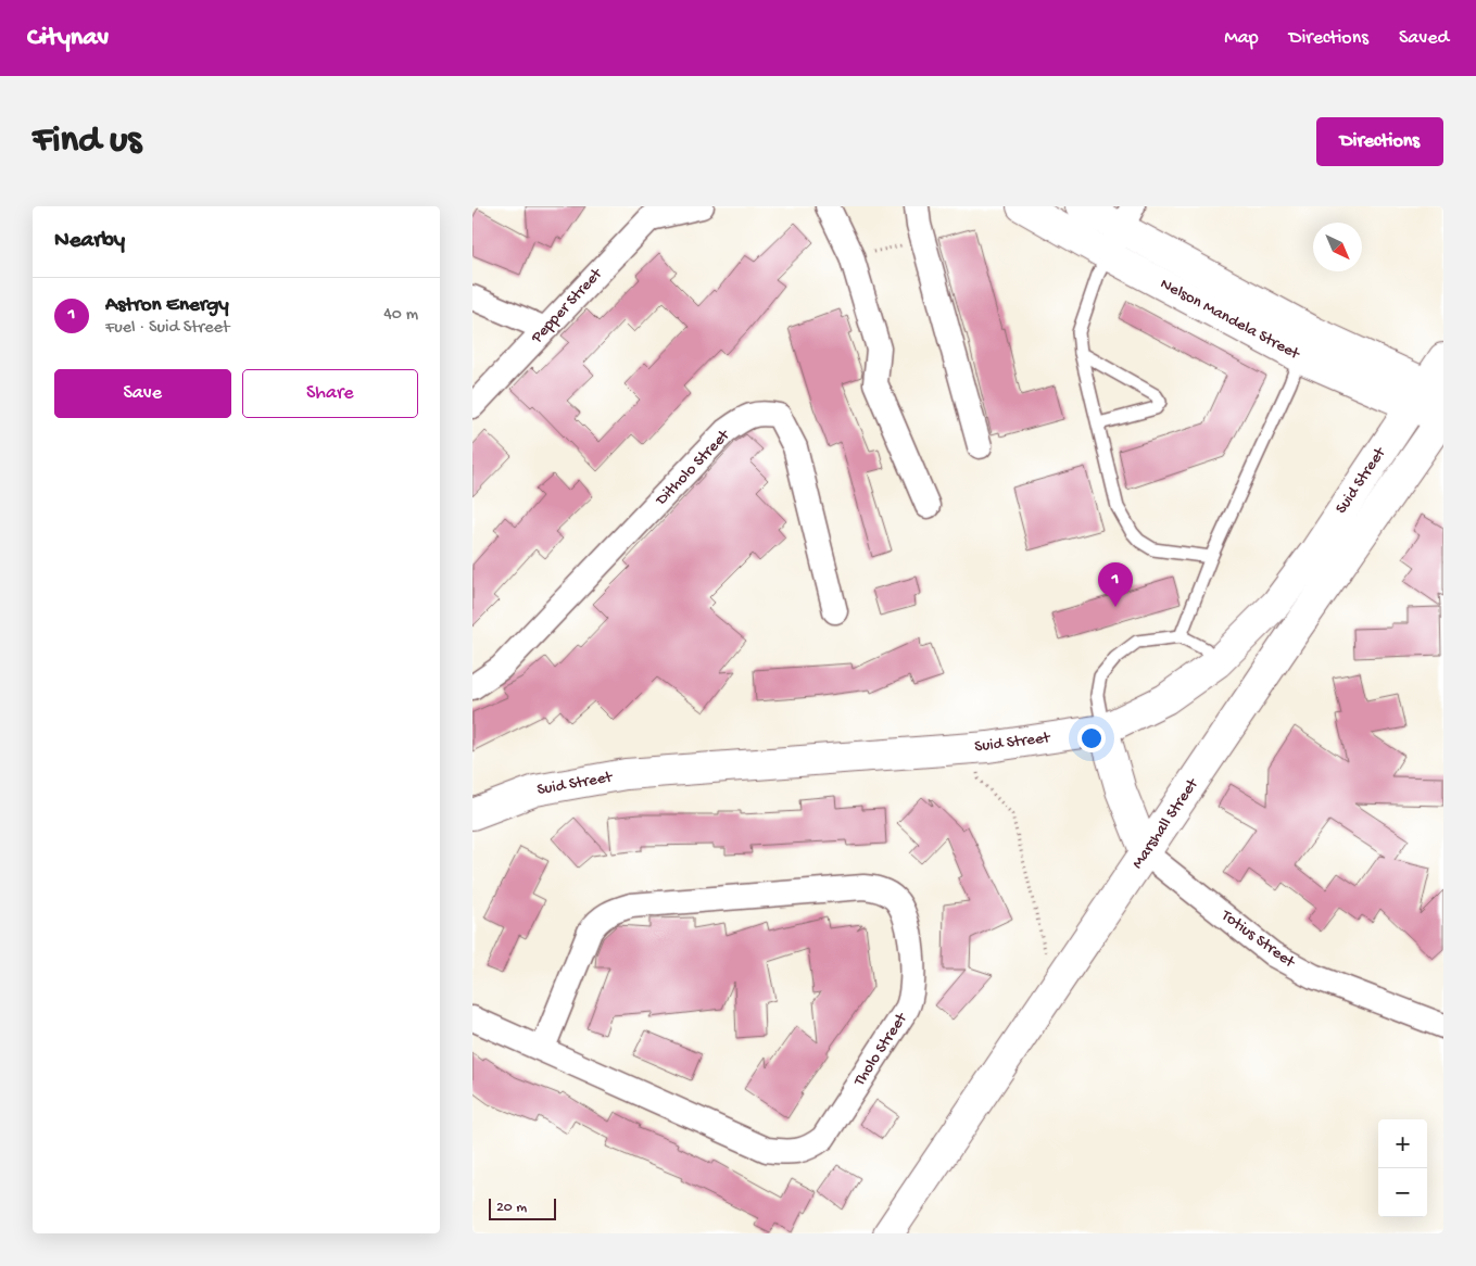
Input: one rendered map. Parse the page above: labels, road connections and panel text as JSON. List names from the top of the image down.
{
  "streets": {
    "street": [
      "Pepper Street",
      "Nelson Mandela Street",
      "Ditholo Street",
      "Suid Street",
      "Marshall Street",
      "Totius Street",
      "Tholo Street"
    ]
  },
  "crossings": [
    ["Nelson Mandela Street", "Suid Street"],
    ["Nelson Mandela Street", "Marshall Street"],
    ["Suid Street", "Marshall Street"],
    ["Marshall Street", "Totius Street"]
  ],
  "scale_bar": "20 m",
  "north": "bottom right",
  "page": {
    "header": "Citynav",
    "nav": ["Map", "Directions", "Saved"],
    "buttons": [
      "Directions",
      ["Save", "Share"]
    ],
    "title": "Find us",
    "heading": "Nearby",
    "list": [
      {
        "mark": "1",
        "name": "Astron Energy",
        "note": "Fuel · Suid Street",
        "value": "40 m"
      }
    ],
    "pins": "1",
    "map_buttons": ["+", "−"],
    "scale": "20 m"
  }
}
